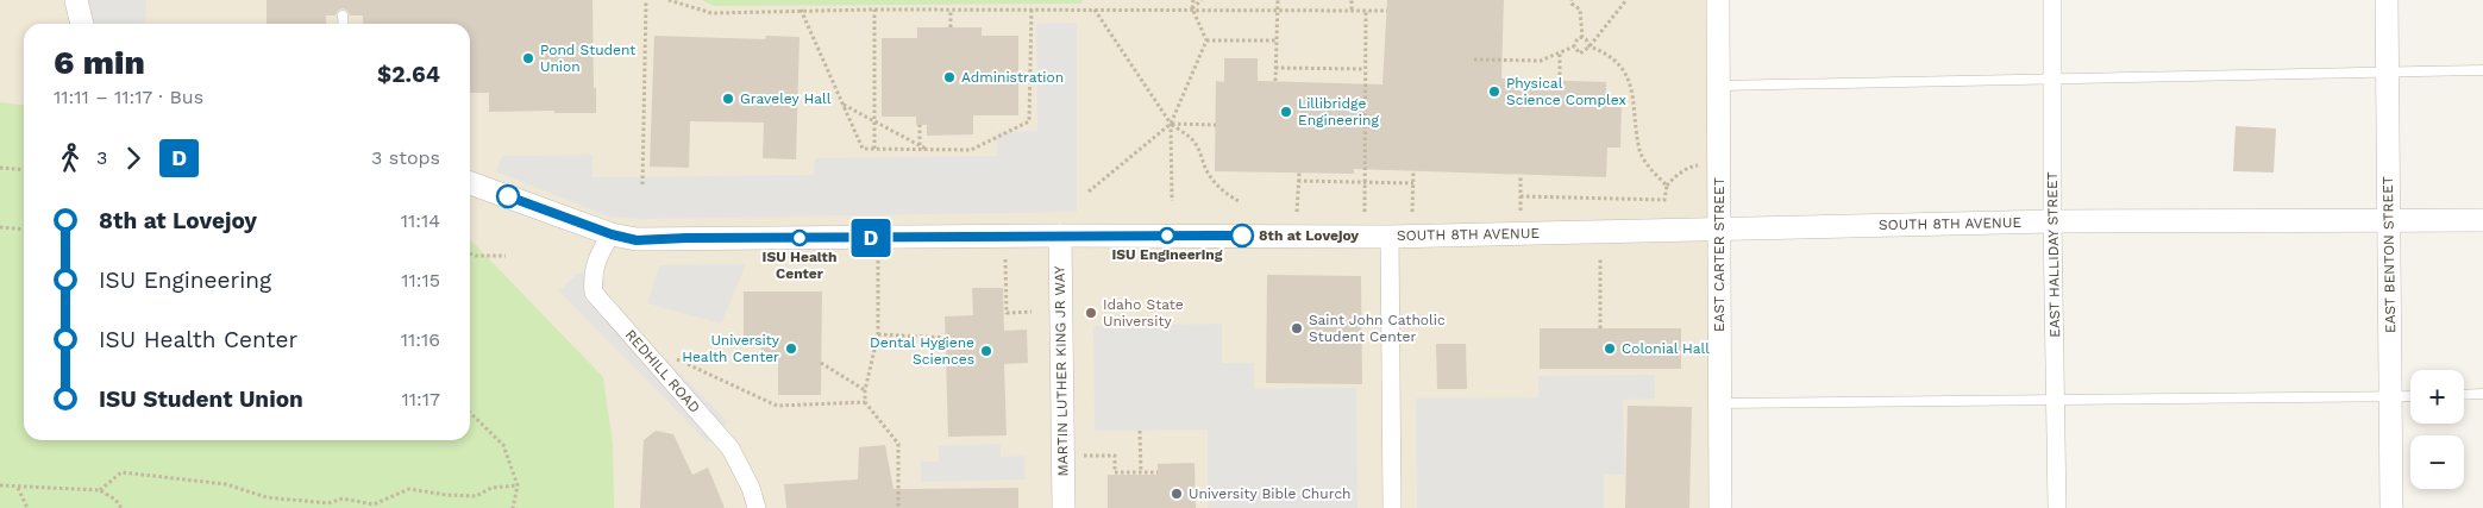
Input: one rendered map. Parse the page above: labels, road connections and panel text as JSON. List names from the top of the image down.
{
  "streets": {
    "street": [
      "SOUTH 8TH AVENUE",
      "EAST CARTER STREET",
      "EAST HALLIDAY STREET",
      "EAST BENTON STREET",
      "REDHILL ROAD",
      "MARTIN LUTHER KING JR WAY"
    ]
  },
  "crossings": [
    ["SOUTH 8TH AVENUE", "EAST CARTER STREET"],
    ["SOUTH 8TH AVENUE", "EAST HALLIDAY STREET"],
    ["SOUTH 8TH AVENUE", "EAST BENTON STREET"],
    ["SOUTH 8TH AVENUE", "REDHILL ROAD"],
    ["SOUTH 8TH AVENUE", "MARTIN LUTHER KING JR WAY"]
  ],
  "places": [
    "Pond Student Union",
    "Administration",
    "Physical Science Complex",
    "Graveley Hall",
    "Lillibridge Engineering",
    "ISU Engineering",
    "8th at Lovejoy",
    "ISU Health Center",
    "Idaho State University",
    "Saint John Catholic Student Center",
    "University Health Center",
    "Colonial Hall",
    "Dental Hygiene Sciences",
    "University Bible Church"
  ],
  "lines": ["bus line D"],
  "page": {
    "on_map": "D",
    "heading": ["6 min", "11:11 – 11:17 · Bus", "$2.64"],
    "legs": ["3", "D", "3 stops"],
    "list": [
      {
        "name": "8th at Lovejoy",
        "value": "11:14"
      },
      {
        "name": "ISU Engineering",
        "value": "11:15"
      },
      {
        "name": "ISU Health Center",
        "value": "11:16"
      },
      {
        "name": "ISU Student Union",
        "value": "11:17"
      }
    ],
    "map_buttons": ["+", "−"]
  }
}
